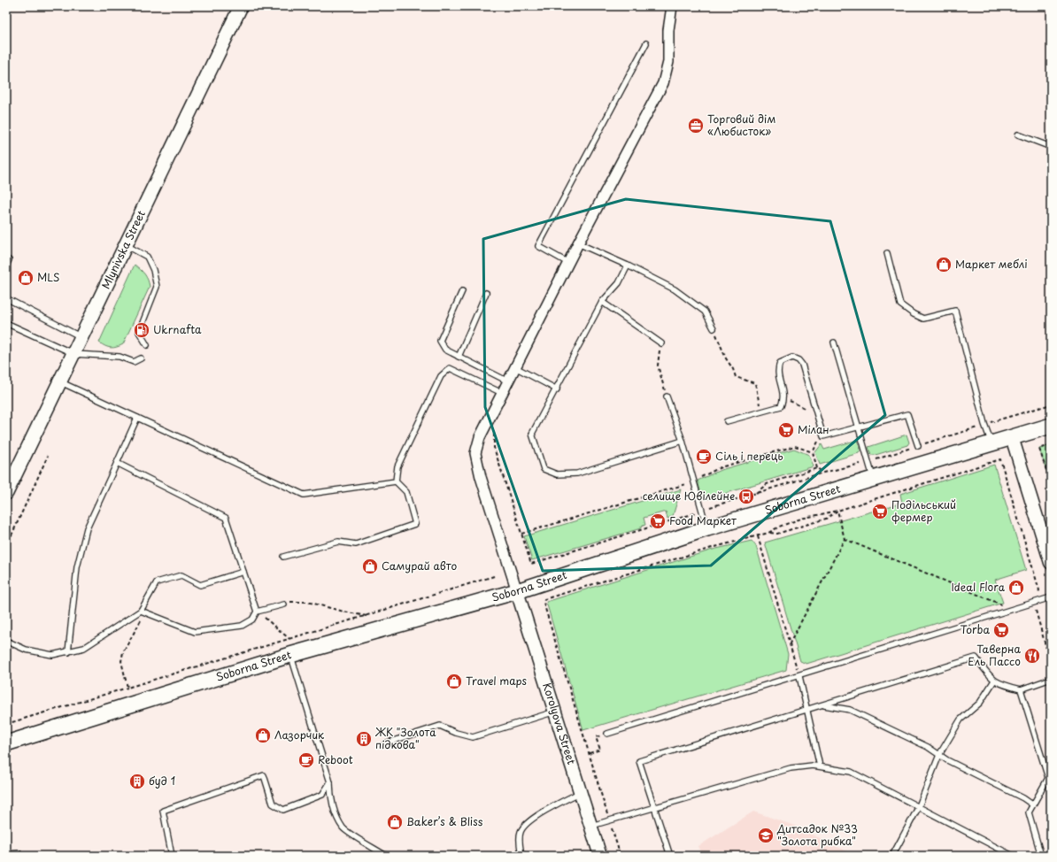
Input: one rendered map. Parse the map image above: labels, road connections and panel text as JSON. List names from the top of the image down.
{
  "streets": {
    "main road": ["Mlynivska Street", "Soborna Street"],
    "street": ["Korolyova Street"]
  },
  "crossings": [
    ["Soborna Street", "Korolyova Street"]
  ],
  "places": {
    "office": ["Торговий дім «Любисток»"],
    "shop": [
      "Маркет меблі",
      "MLS",
      "Самурай авто",
      "Ideal Flora",
      "Travel maps",
      "Лазорчик",
      "Bakerʼs & Bliss"
    ],
    "fuel station": ["Ukrnafta"],
    "supermarket": [
      "Мілан",
      "Подільський фермер",
      "Food Маркет",
      "Torba"
    ],
    "cafe": ["Сіль і перець", "Reboot"],
    "bus stop": ["селище Ювілейне"],
    "restaurant": ["Таверна Ель Пассо"],
    "building": ["ЖК \"Золота підкова\"", "буд 1"],
    "school or university": ["Дитсадок №33 \"Золота рибка\""]
  }
}
